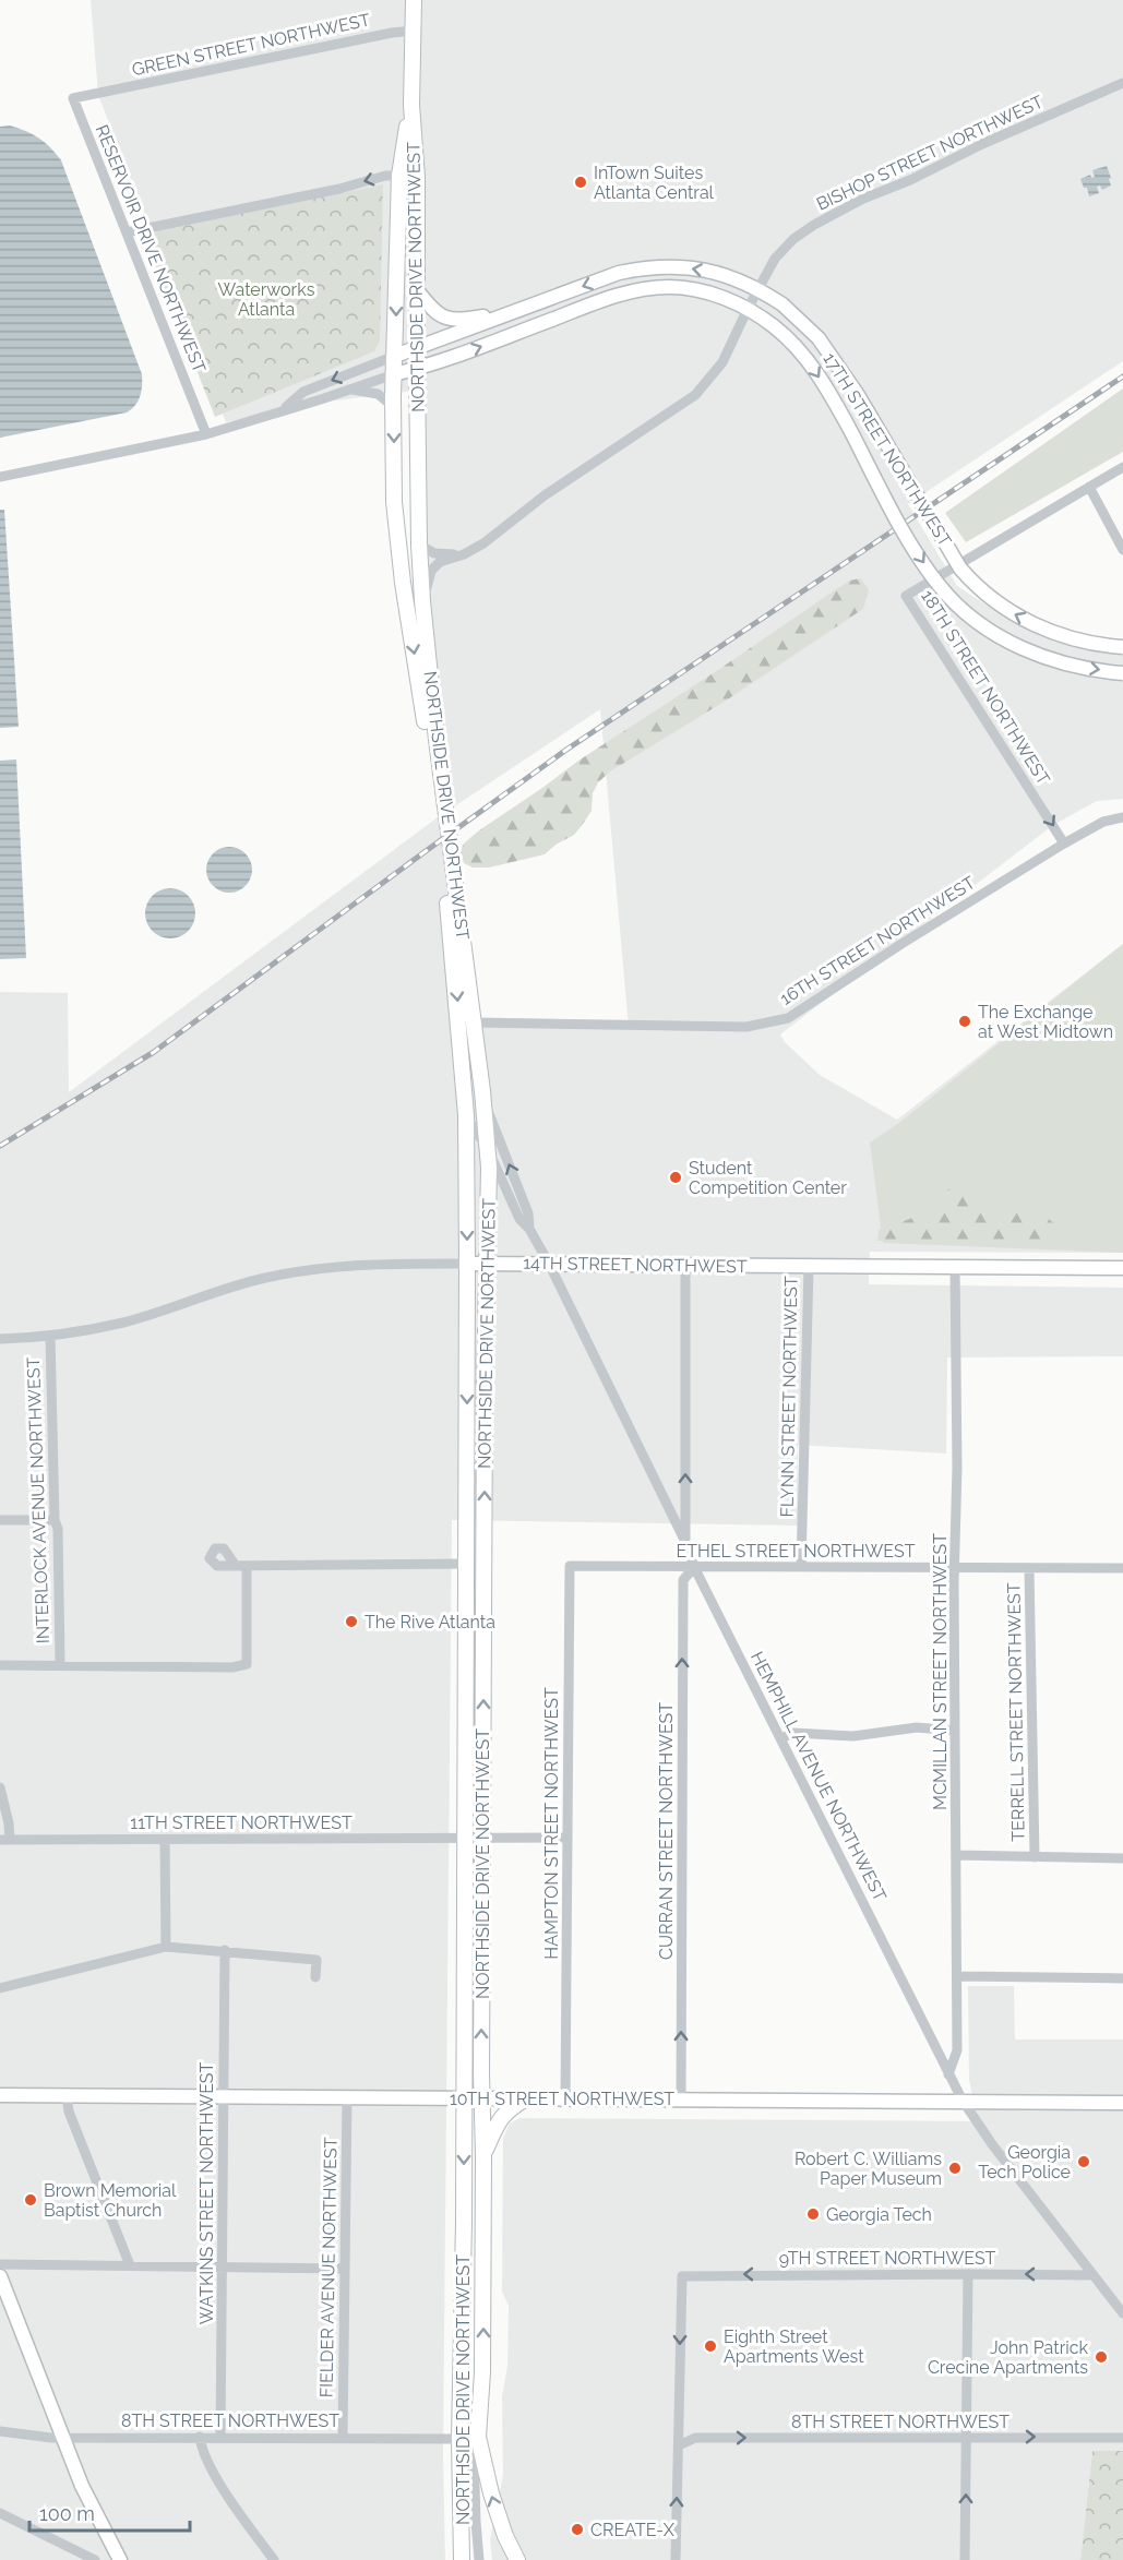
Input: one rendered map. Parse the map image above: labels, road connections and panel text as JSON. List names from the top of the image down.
{
  "streets": {
    "highway": ["NORTHSIDE DRIVE NORTHWEST"],
    "main road": ["17TH STREET NORTHWEST", "14TH STREET NORTHWEST", "10TH STREET NORTHWEST"],
    "street": [
      "GREEN STREET NORTHWEST",
      "BISHOP STREET NORTHWEST",
      "RESERVOIR DRIVE NORTHWEST",
      "18TH STREET NORTHWEST",
      "16TH STREET NORTHWEST",
      "FLYNN STREET NORTHWEST",
      "INTERLOCK AVENUE NORTHWEST",
      "ETHEL STREET NORTHWEST",
      "MCMILLAN STREET NORTHWEST",
      "TERRELL STREET NORTHWEST",
      "HEMPHILL AVENUE NORTHWEST",
      "11TH STREET NORTHWEST",
      "HAMPTON STREET NORTHWEST",
      "CURRAN STREET NORTHWEST",
      "WATKINS STREET NORTHWEST",
      "9TH STREET NORTHWEST",
      "FIELDER AVENUE NORTHWEST",
      "8TH STREET NORTHWEST"
    ]
  },
  "crossings": [
    ["GREEN STREET NORTHWEST", "RESERVOIR DRIVE NORTHWEST"],
    ["GREEN STREET NORTHWEST", "NORTHSIDE DRIVE NORTHWEST"],
    ["BISHOP STREET NORTHWEST", "NORTHSIDE DRIVE NORTHWEST"],
    ["BISHOP STREET NORTHWEST", "17TH STREET NORTHWEST"],
    ["RESERVOIR DRIVE NORTHWEST", "17TH STREET NORTHWEST"],
    ["NORTHSIDE DRIVE NORTHWEST", "17TH STREET NORTHWEST"],
    ["NORTHSIDE DRIVE NORTHWEST", "16TH STREET NORTHWEST"],
    ["NORTHSIDE DRIVE NORTHWEST", "14TH STREET NORTHWEST"],
    ["NORTHSIDE DRIVE NORTHWEST", "HEMPHILL AVENUE NORTHWEST"],
    ["NORTHSIDE DRIVE NORTHWEST", "11TH STREET NORTHWEST"],
    ["NORTHSIDE DRIVE NORTHWEST", "10TH STREET NORTHWEST"],
    ["NORTHSIDE DRIVE NORTHWEST", "8TH STREET NORTHWEST"],
    ["18TH STREET NORTHWEST", "16TH STREET NORTHWEST"],
    ["14TH STREET NORTHWEST", "FLYNN STREET NORTHWEST"],
    ["14TH STREET NORTHWEST", "INTERLOCK AVENUE NORTHWEST"],
    ["14TH STREET NORTHWEST", "MCMILLAN STREET NORTHWEST"],
    ["14TH STREET NORTHWEST", "HEMPHILL AVENUE NORTHWEST"],
    ["FLYNN STREET NORTHWEST", "ETHEL STREET NORTHWEST"],
    ["ETHEL STREET NORTHWEST", "MCMILLAN STREET NORTHWEST"],
    ["ETHEL STREET NORTHWEST", "TERRELL STREET NORTHWEST"],
    ["ETHEL STREET NORTHWEST", "HEMPHILL AVENUE NORTHWEST"],
    ["ETHEL STREET NORTHWEST", "HAMPTON STREET NORTHWEST"],
    ["ETHEL STREET NORTHWEST", "CURRAN STREET NORTHWEST"],
    ["MCMILLAN STREET NORTHWEST", "HEMPHILL AVENUE NORTHWEST"],
    ["HEMPHILL AVENUE NORTHWEST", "CURRAN STREET NORTHWEST"],
    ["HEMPHILL AVENUE NORTHWEST", "10TH STREET NORTHWEST"],
    ["HEMPHILL AVENUE NORTHWEST", "9TH STREET NORTHWEST"],
    ["11TH STREET NORTHWEST", "HAMPTON STREET NORTHWEST"],
    ["HAMPTON STREET NORTHWEST", "10TH STREET NORTHWEST"],
    ["CURRAN STREET NORTHWEST", "10TH STREET NORTHWEST"],
    ["10TH STREET NORTHWEST", "WATKINS STREET NORTHWEST"],
    ["10TH STREET NORTHWEST", "FIELDER AVENUE NORTHWEST"],
    ["WATKINS STREET NORTHWEST", "8TH STREET NORTHWEST"],
    ["9TH STREET NORTHWEST", "8TH STREET NORTHWEST"],
    ["FIELDER AVENUE NORTHWEST", "8TH STREET NORTHWEST"]
  ],
  "one_way": ["CURRAN STREET NORTHWEST", "8TH STREET NORTHWEST"],
  "parks": ["Waterworks Atlanta"],
  "places": [
    "InTown Suites Atlanta Central",
    "The Exchange at West Midtown",
    "Student Competition Center",
    "The Rive Atlanta",
    "Georgia Tech Police",
    "Robert C. Williams Paper Museum",
    "Brown Memorial Baptist Church",
    "Georgia Tech",
    "Eighth Street Apartments West",
    "John Patrick Crecine Apartments",
    "CREATE-X"
  ],
  "scale_bar": "100 m"
}
